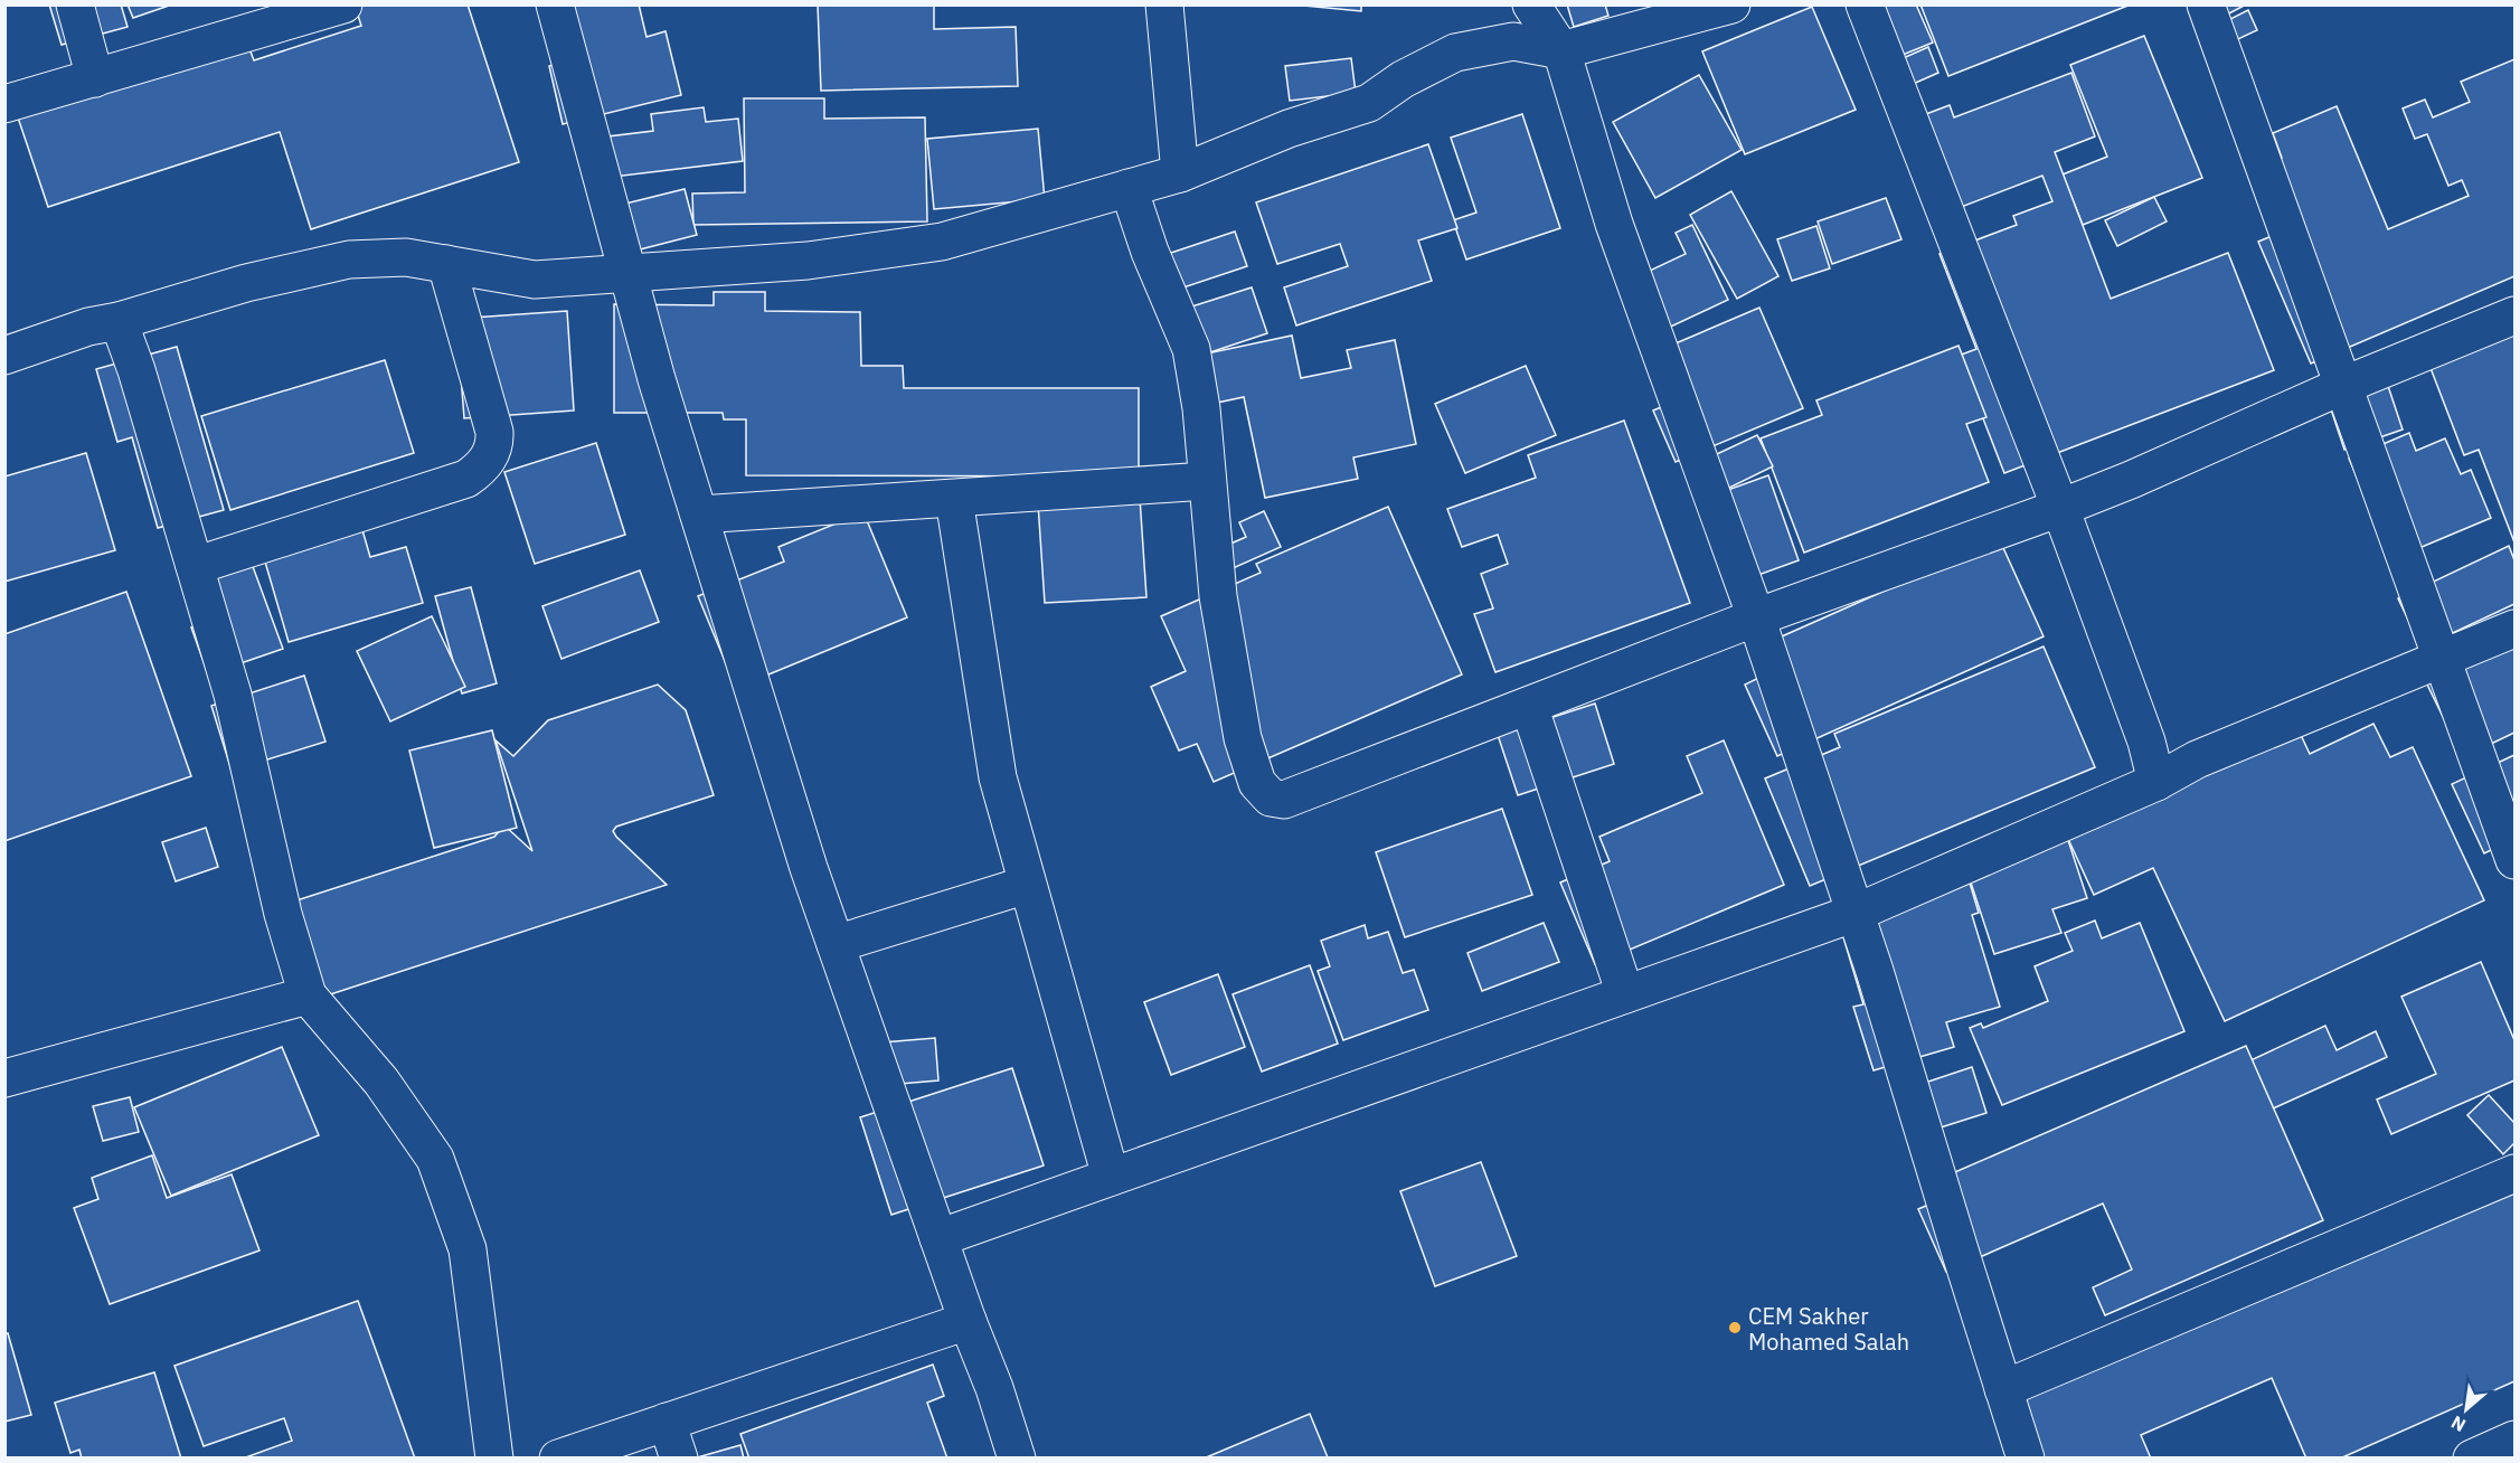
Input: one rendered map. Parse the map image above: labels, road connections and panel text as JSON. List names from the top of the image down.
{
  "places": ["CEM Sakher Mohamed Salah"],
  "north": "bottom left"
}
